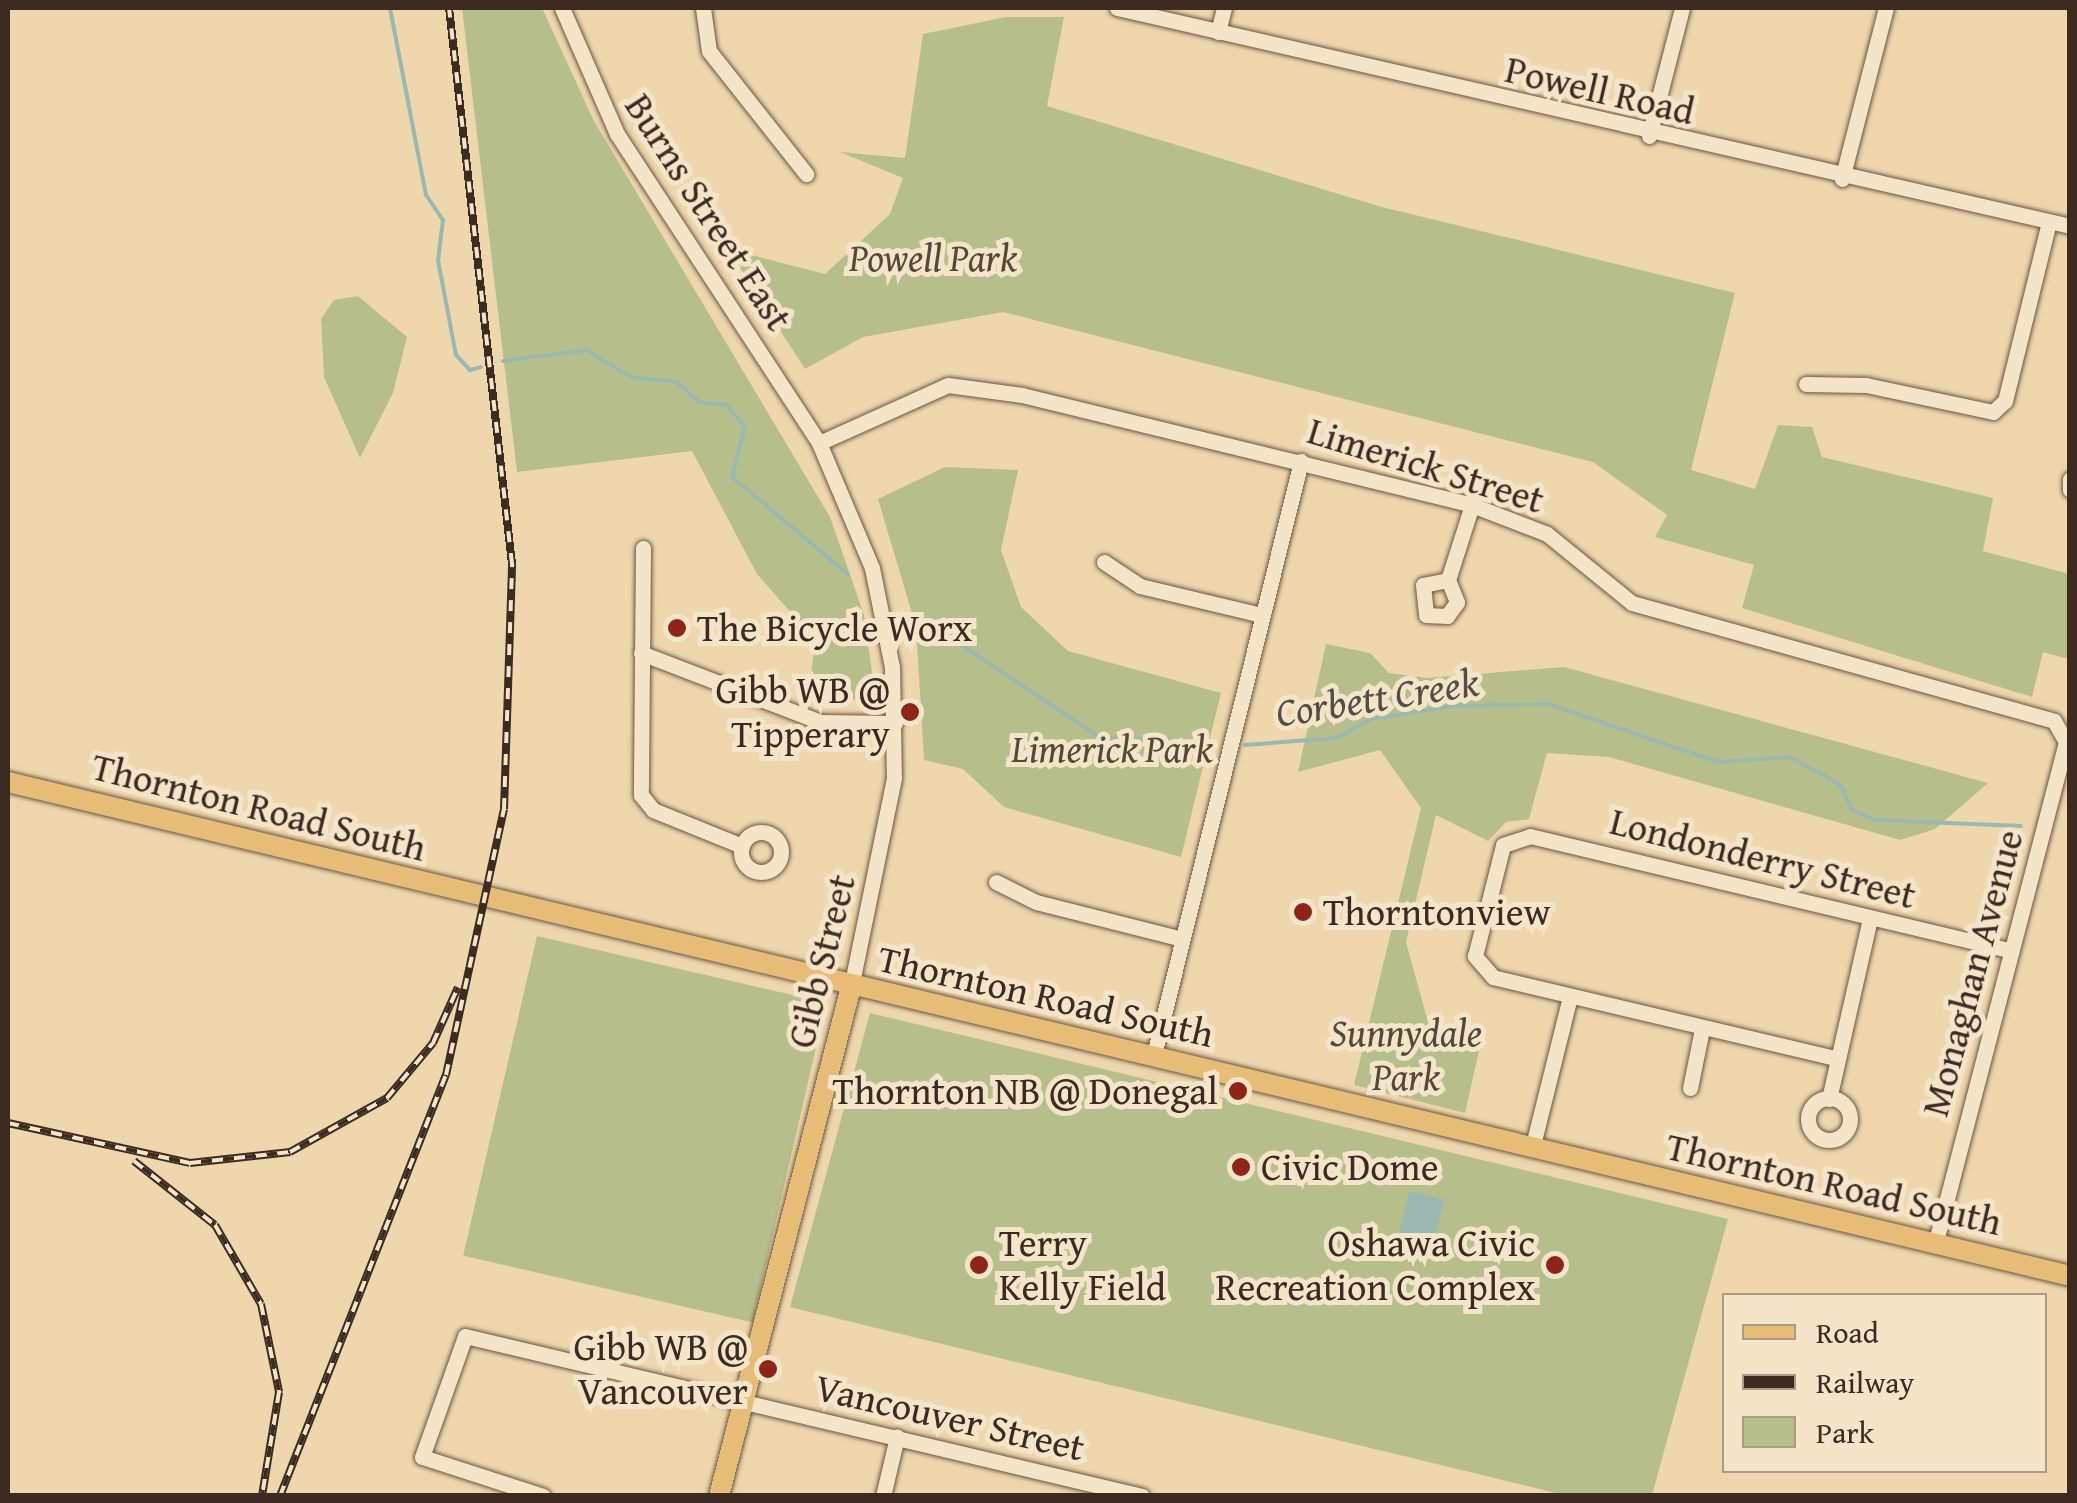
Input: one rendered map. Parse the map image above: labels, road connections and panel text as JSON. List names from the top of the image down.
{
  "streets": {
    "main road": ["Thornton Road South", "Gibb Street"],
    "street": [
      "Powell Road",
      "Burns Street East",
      "Limerick Street",
      "Londonderry Street",
      "Monaghan Avenue",
      "Vancouver Street"
    ]
  },
  "crossings": [
    ["Burns Street East", "Limerick Street"],
    ["Burns Street East", "Gibb Street"],
    ["Limerick Street", "Gibb Street"],
    ["Limerick Street", "Monaghan Avenue"],
    ["Thornton Road South", "Gibb Street"],
    ["Thornton Road South", "Monaghan Avenue"],
    ["Londonderry Street", "Monaghan Avenue"],
    ["Gibb Street", "Vancouver Street"]
  ],
  "water": ["Corbett Creek"],
  "parks": ["Powell Park", "Limerick Park", "Sunnydale Park"],
  "places": [
    "The Bicycle Worx",
    "Gibb WB @ Tipperary",
    "Thorntonview",
    "Thornton NB @ Donegal",
    "Civic Dome",
    "Terry Kelly Field",
    "Oshawa Civic Recreation Complex",
    "Gibb WB @ Vancouver"
  ],
  "legend": ["Road", "Railway", "Park"]
}
